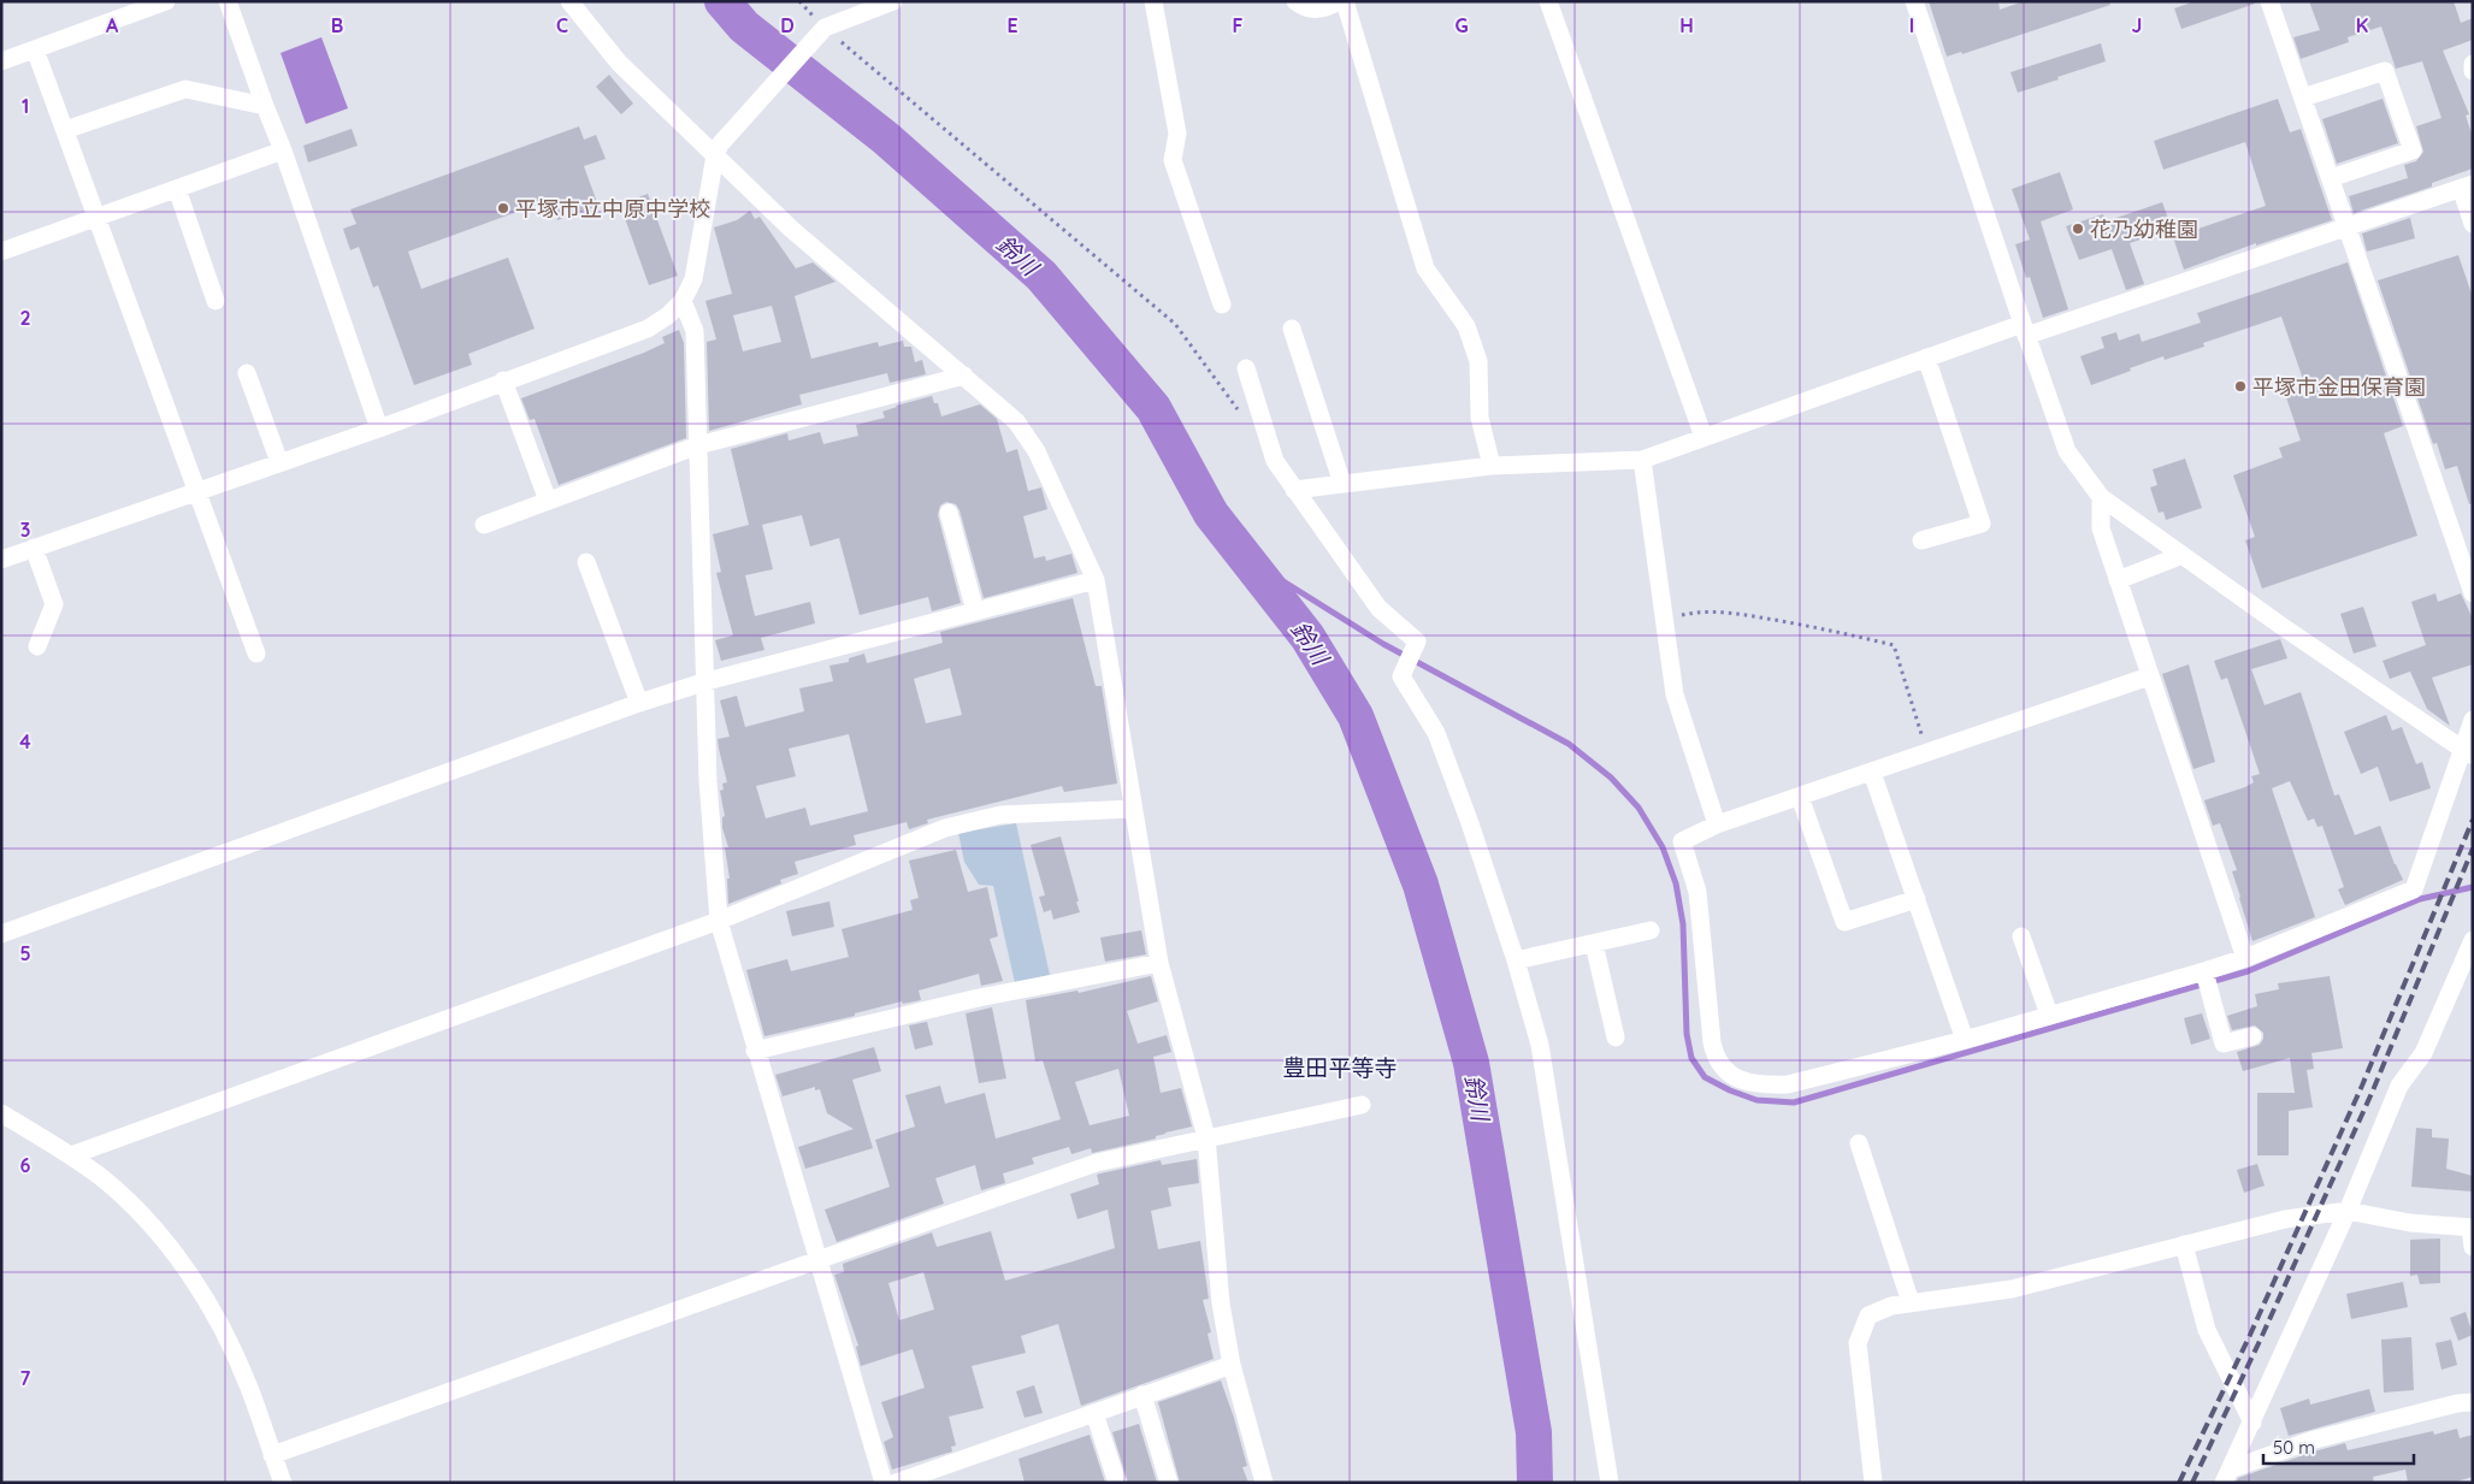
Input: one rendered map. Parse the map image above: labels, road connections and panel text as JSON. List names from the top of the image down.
{
  "districts": ["豊田平等寺"],
  "water": ["鈴川"],
  "places": ["平塚市立中原中学校", "花乃幼稚園", "平塚市金田保育園"],
  "scale_bar": "50 m",
  "grid": {
    "columns": [
      "A",
      "B",
      "C",
      "D",
      "E",
      "F",
      "G",
      "H",
      "I",
      "J",
      "K"
    ],
    "rows": [
      "1",
      "2",
      "3",
      "4",
      "5",
      "6",
      "7"
    ]
  }
}
